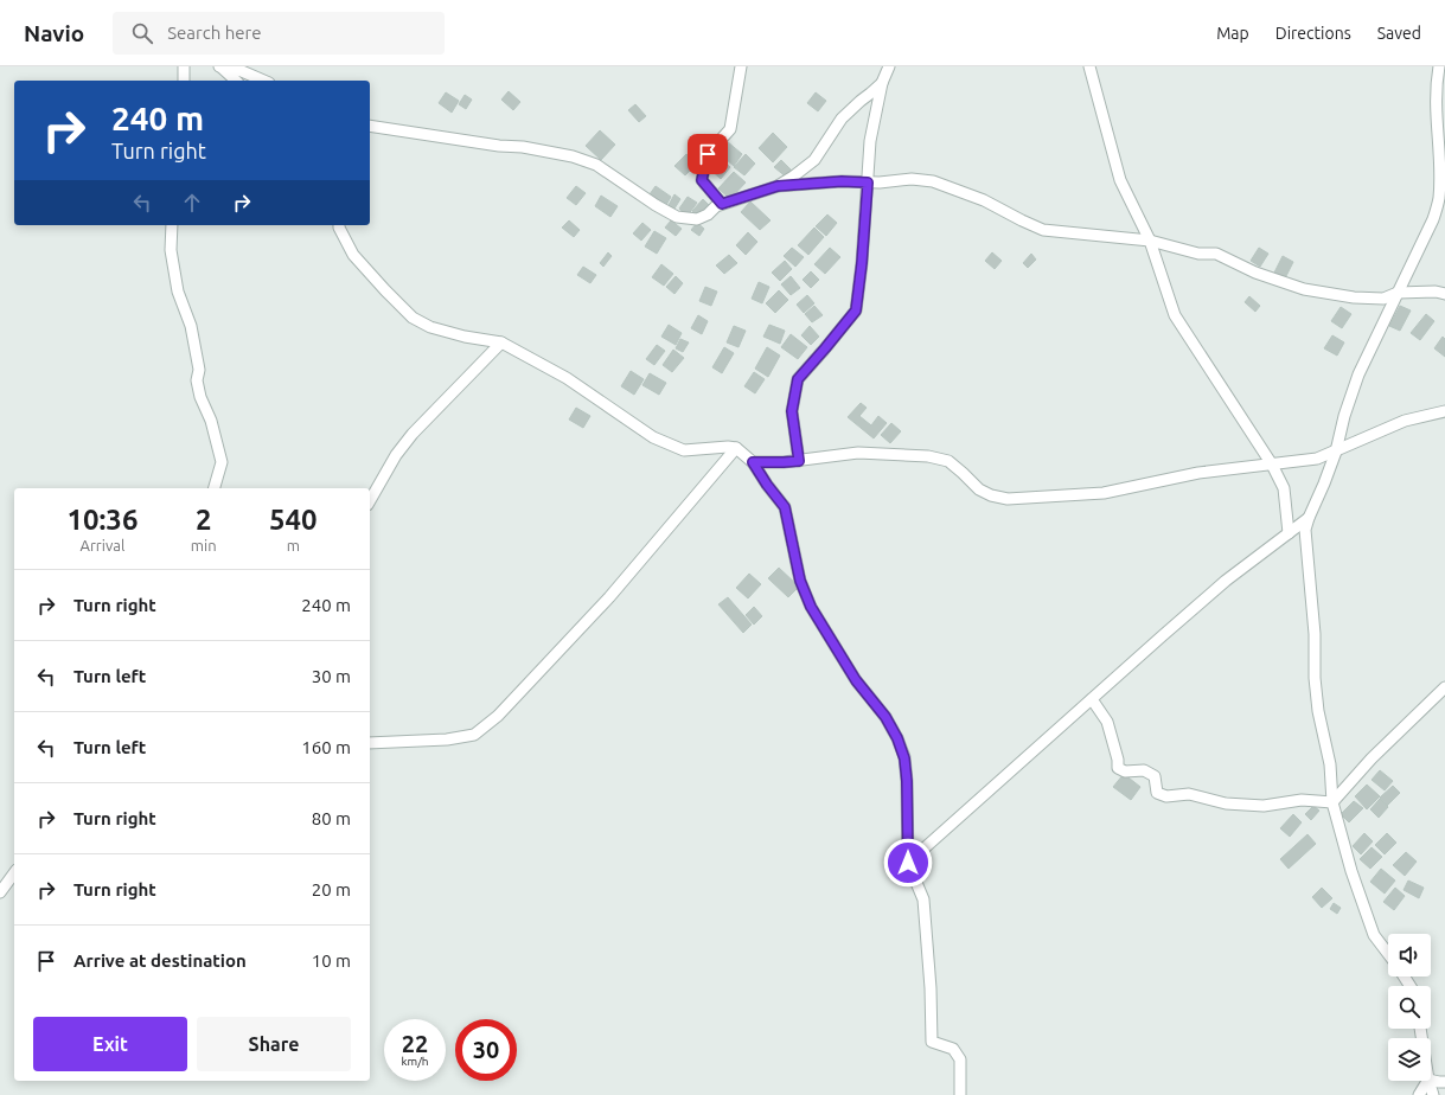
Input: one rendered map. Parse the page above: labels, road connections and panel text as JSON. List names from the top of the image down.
{
  "page": {
    "header": "Navio",
    "search": "Search here",
    "nav": ["Map", "Directions", "Saved"],
    "turn": ["240 m", "Turn right"],
    "eta": [
      "10:36",
      "Arrival",
      "2",
      "min",
      "540",
      "m"
    ],
    "list": [
      {
        "name": "Turn right",
        "value": "240 m"
      },
      {
        "name": "Turn left",
        "value": "30 m"
      },
      {
        "name": "Turn left",
        "value": "160 m"
      },
      {
        "name": "Turn right",
        "value": "80 m"
      },
      {
        "name": "Turn right",
        "value": "20 m"
      },
      {
        "name": "Arrive at destination",
        "value": "10 m"
      }
    ],
    "buttons": ["Exit", "Share"],
    "speed": "22 km/h",
    "limit": "30"
  }
}
